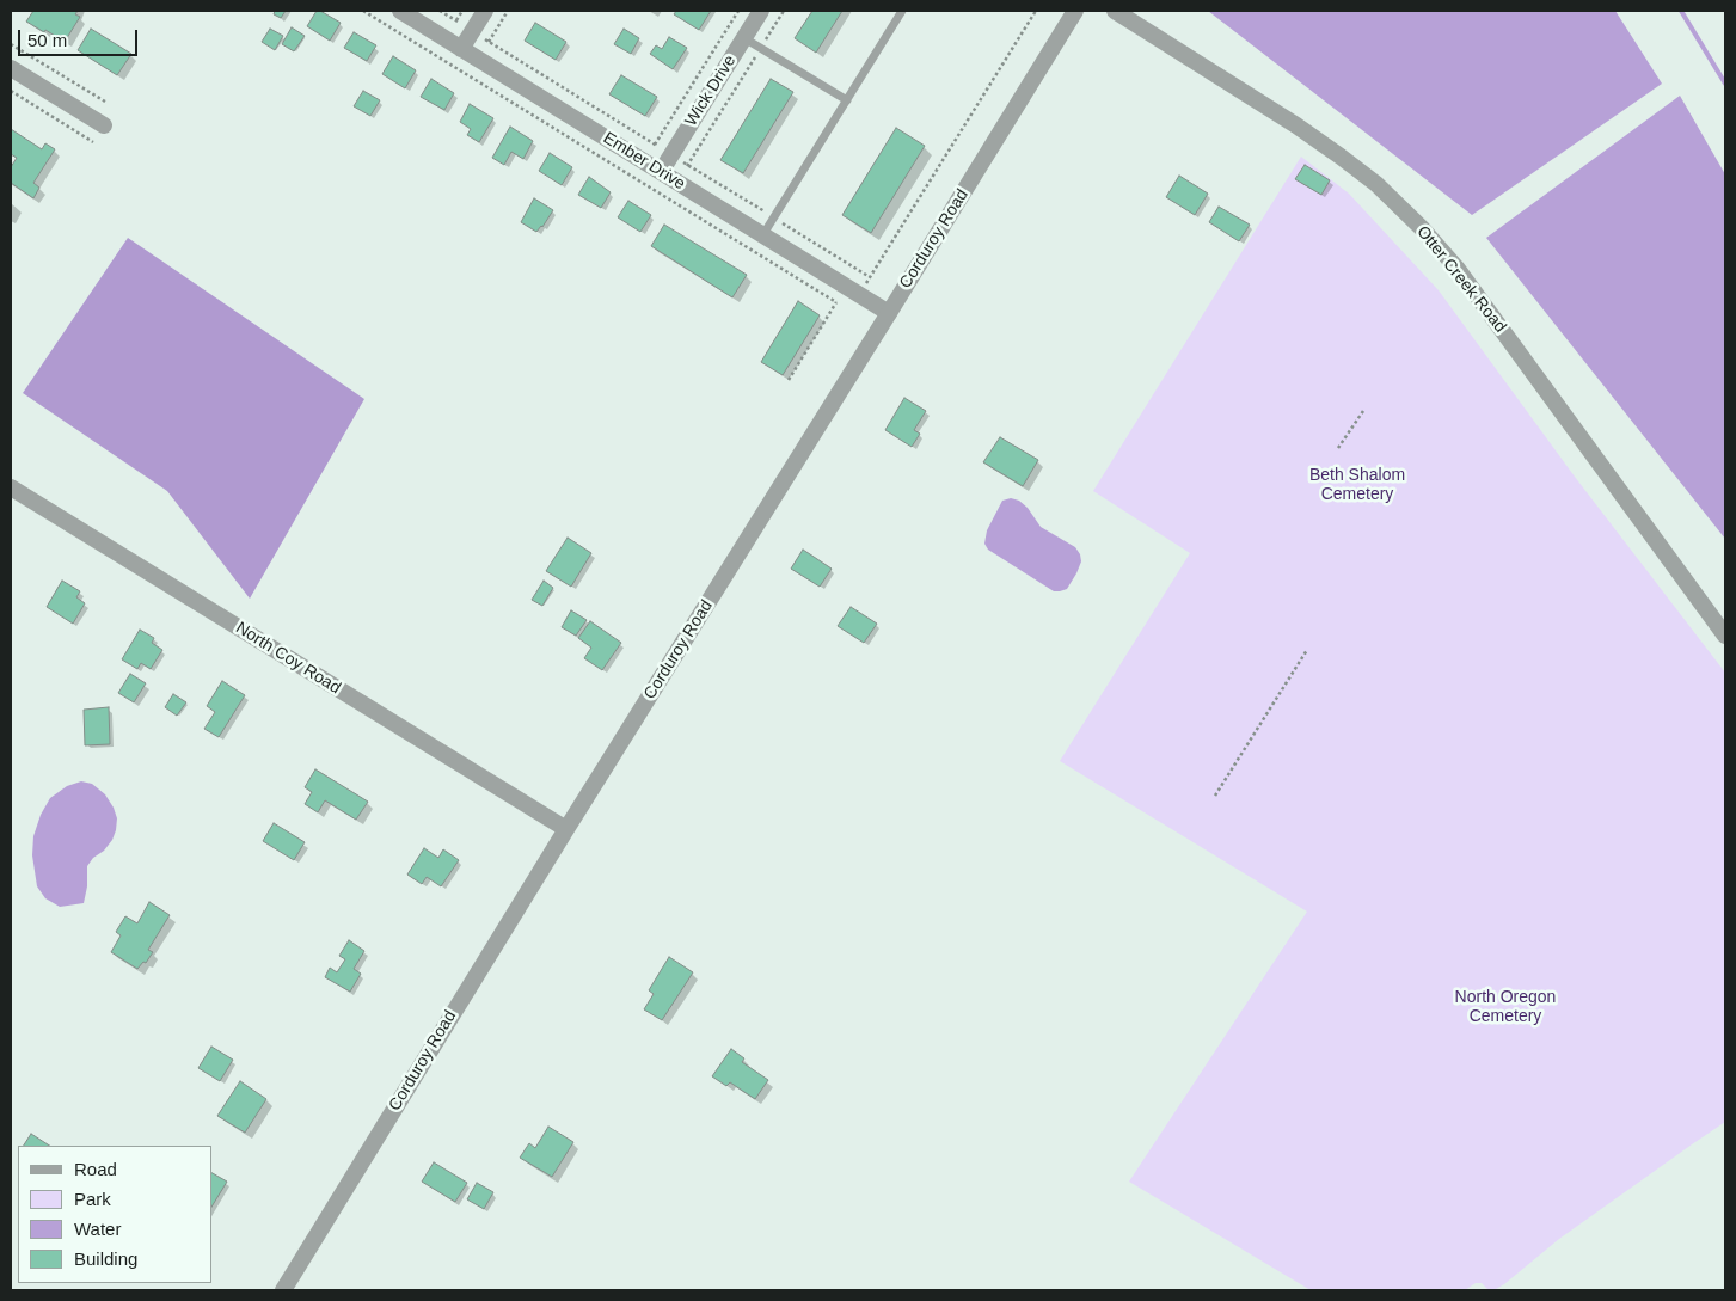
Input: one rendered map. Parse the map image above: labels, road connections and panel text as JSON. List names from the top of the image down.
{
  "streets": {
    "street": [
      "Wick Drive",
      "Ember Drive",
      "Corduroy Road",
      "Otter Creek Road",
      "North Coy Road"
    ]
  },
  "crossings": [
    ["Wick Drive", "Ember Drive"],
    ["Ember Drive", "Corduroy Road"],
    ["Corduroy Road", "North Coy Road"]
  ],
  "parks": ["Beth Shalom Cemetery", "North Oregon Cemetery"],
  "legend": [
    "Road",
    "Park",
    "Water",
    "Building"
  ],
  "scale_bar": "50 m"
}
